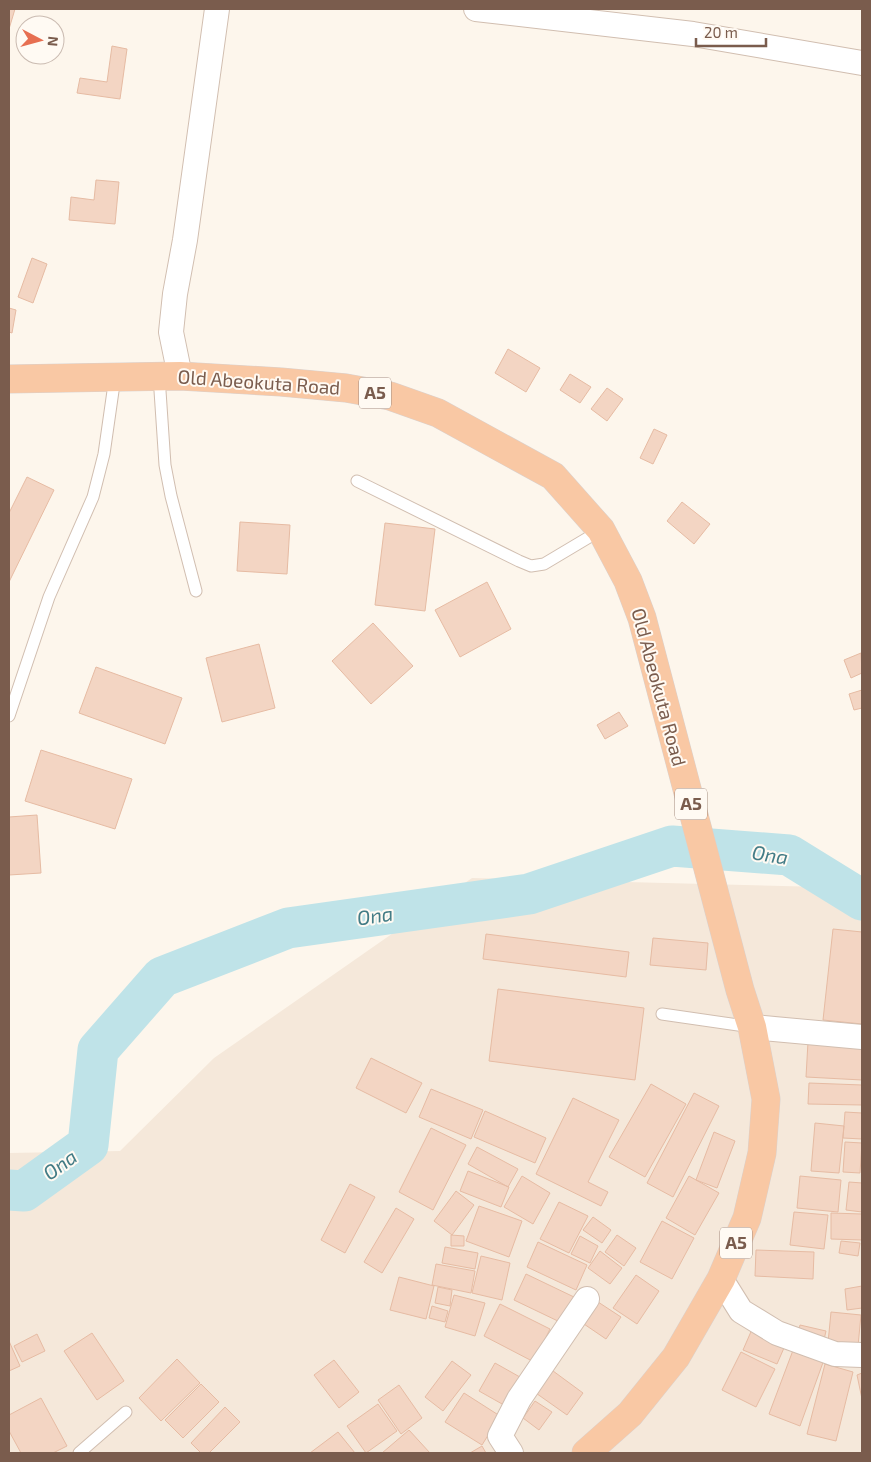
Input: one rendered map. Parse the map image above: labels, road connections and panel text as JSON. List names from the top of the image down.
{
  "streets": {
    "highway": ["Old Abeokuta Road", "A5"]
  },
  "water": ["Ona"],
  "scale_bar": "20 m",
  "north": "right"
}
